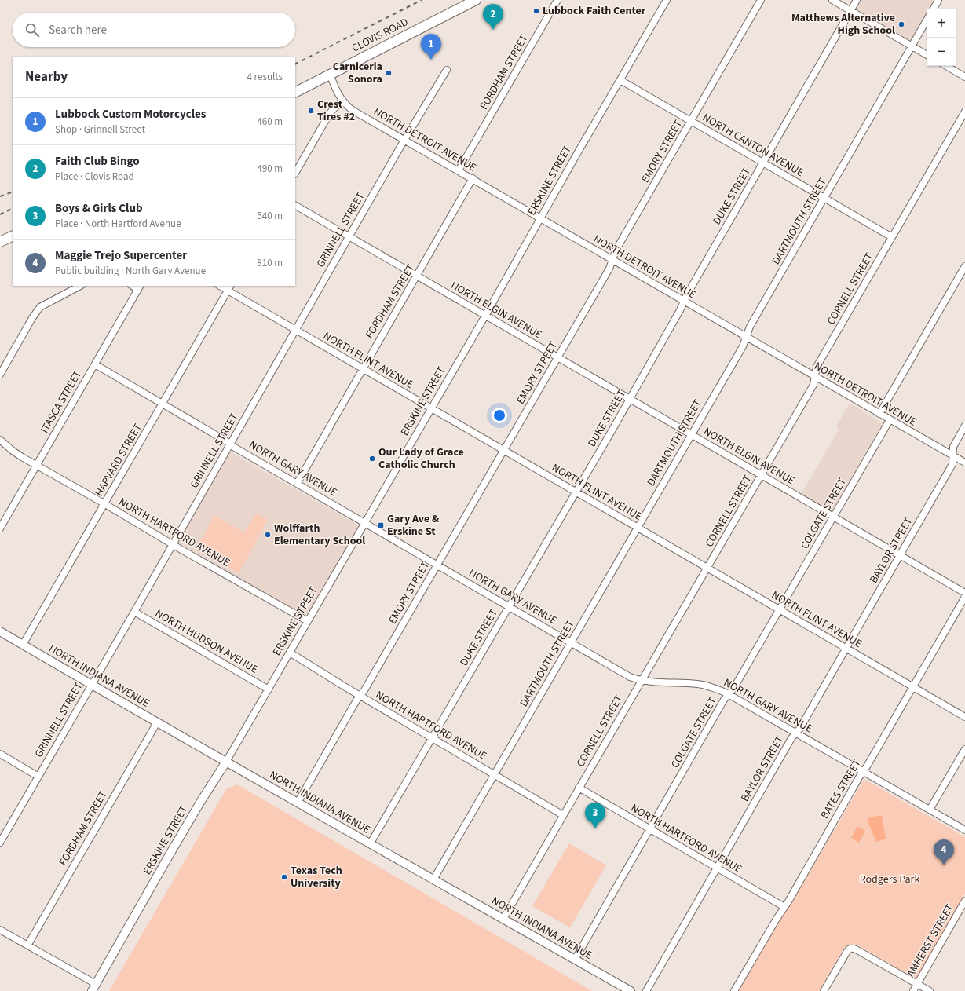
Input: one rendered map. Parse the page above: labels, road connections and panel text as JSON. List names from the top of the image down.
{
  "streets": {
    "highway": ["CLOVIS ROAD"],
    "main road": ["ERSKINE STREET", "NORTH INDIANA AVENUE"],
    "street": [
      "FORDHAM STREET",
      "NORTH DETROIT AVENUE",
      "NORTH CANTON AVENUE",
      "EMORY STREET",
      "DUKE STREET",
      "DARTMOUTH STREET",
      "GRINNELL STREET",
      "CORNELL STREET",
      "NORTH ELGIN AVENUE",
      "NORTH FLINT AVENUE",
      "ITASCA STREET",
      "HARVARD STREET",
      "NORTH GARY AVENUE",
      "COLGATE STREET",
      "NORTH HARTFORD AVENUE",
      "BAYLOR STREET",
      "NORTH HUDSON AVENUE",
      "BATES STREET",
      "AMHERST STREET"
    ]
  },
  "crossings": [
    ["CLOVIS ROAD", "NORTH DETROIT AVENUE"],
    ["FORDHAM STREET", "NORTH DETROIT AVENUE"],
    ["FORDHAM STREET", "NORTH ELGIN AVENUE"],
    ["FORDHAM STREET", "NORTH FLINT AVENUE"],
    ["FORDHAM STREET", "NORTH GARY AVENUE"],
    ["FORDHAM STREET", "NORTH INDIANA AVENUE"],
    ["NORTH DETROIT AVENUE", "EMORY STREET"],
    ["NORTH DETROIT AVENUE", "ERSKINE STREET"],
    ["NORTH DETROIT AVENUE", "DUKE STREET"],
    ["NORTH DETROIT AVENUE", "DARTMOUTH STREET"],
    ["NORTH DETROIT AVENUE", "GRINNELL STREET"],
    ["NORTH DETROIT AVENUE", "CORNELL STREET"],
    ["NORTH DETROIT AVENUE", "COLGATE STREET"],
    ["NORTH DETROIT AVENUE", "BAYLOR STREET"],
    ["NORTH CANTON AVENUE", "EMORY STREET"],
    ["NORTH CANTON AVENUE", "ERSKINE STREET"],
    ["NORTH CANTON AVENUE", "DUKE STREET"],
    ["NORTH CANTON AVENUE", "DARTMOUTH STREET"],
    ["NORTH CANTON AVENUE", "CORNELL STREET"],
    ["EMORY STREET", "NORTH ELGIN AVENUE"],
    ["EMORY STREET", "NORTH FLINT AVENUE"],
    ["EMORY STREET", "NORTH GARY AVENUE"],
    ["EMORY STREET", "NORTH HARTFORD AVENUE"],
    ["EMORY STREET", "NORTH INDIANA AVENUE"],
    ["ERSKINE STREET", "NORTH ELGIN AVENUE"],
    ["ERSKINE STREET", "NORTH FLINT AVENUE"],
    ["ERSKINE STREET", "NORTH GARY AVENUE"],
    ["ERSKINE STREET", "NORTH HARTFORD AVENUE"],
    ["ERSKINE STREET", "NORTH HUDSON AVENUE"],
    ["ERSKINE STREET", "NORTH INDIANA AVENUE"],
    ["DUKE STREET", "NORTH ELGIN AVENUE"],
    ["DUKE STREET", "NORTH FLINT AVENUE"],
    ["DUKE STREET", "NORTH GARY AVENUE"],
    ["DUKE STREET", "NORTH HARTFORD AVENUE"],
    ["DUKE STREET", "NORTH INDIANA AVENUE"],
    ["DARTMOUTH STREET", "NORTH ELGIN AVENUE"],
    ["DARTMOUTH STREET", "NORTH FLINT AVENUE"],
    ["DARTMOUTH STREET", "NORTH GARY AVENUE"],
    ["DARTMOUTH STREET", "NORTH HARTFORD AVENUE"],
    ["DARTMOUTH STREET", "NORTH INDIANA AVENUE"],
    ["GRINNELL STREET", "NORTH ELGIN AVENUE"],
    ["GRINNELL STREET", "NORTH FLINT AVENUE"],
    ["GRINNELL STREET", "NORTH GARY AVENUE"],
    ["GRINNELL STREET", "NORTH HARTFORD AVENUE"],
    ["GRINNELL STREET", "NORTH HUDSON AVENUE"],
    ["GRINNELL STREET", "NORTH INDIANA AVENUE"],
    ["CORNELL STREET", "NORTH ELGIN AVENUE"],
    ["CORNELL STREET", "NORTH FLINT AVENUE"],
    ["CORNELL STREET", "NORTH GARY AVENUE"],
    ["CORNELL STREET", "NORTH HARTFORD AVENUE"],
    ["CORNELL STREET", "NORTH INDIANA AVENUE"],
    ["NORTH ELGIN AVENUE", "COLGATE STREET"],
    ["NORTH ELGIN AVENUE", "BAYLOR STREET"],
    ["NORTH FLINT AVENUE", "HARVARD STREET"],
    ["NORTH FLINT AVENUE", "COLGATE STREET"],
    ["NORTH FLINT AVENUE", "BAYLOR STREET"],
    ["NORTH FLINT AVENUE", "BATES STREET"],
    ["ITASCA STREET", "NORTH GARY AVENUE"],
    ["ITASCA STREET", "NORTH HARTFORD AVENUE"],
    ["HARVARD STREET", "NORTH GARY AVENUE"],
    ["HARVARD STREET", "NORTH HARTFORD AVENUE"],
    ["HARVARD STREET", "NORTH INDIANA AVENUE"],
    ["NORTH GARY AVENUE", "COLGATE STREET"],
    ["NORTH GARY AVENUE", "BAYLOR STREET"],
    ["NORTH GARY AVENUE", "BATES STREET"],
    ["COLGATE STREET", "NORTH HARTFORD AVENUE"],
    ["COLGATE STREET", "NORTH INDIANA AVENUE"],
    ["NORTH HARTFORD AVENUE", "BAYLOR STREET"],
    ["NORTH HARTFORD AVENUE", "BATES STREET"]
  ],
  "parks": ["Rodgers Park"],
  "places": {
    "other": [
      "Lubbock Faith Center",
      "Matthews Alternative High School",
      "Carniceria Sonora",
      "Crest Tires #2",
      "Our Lady of Grace Catholic Church",
      "Wolffarth Elementary School",
      "Texas Tech University"
    ],
    "transit": ["Gary Ave & Erskine St"]
  },
  "page": {
    "pins": [
      "2",
      "1",
      "3",
      "4"
    ],
    "map_buttons": ["+", "−"],
    "search": "Search here",
    "heading": ["Nearby", "4 results"],
    "list": [
      {
        "mark": "1",
        "name": "Lubbock Custom Motorcycles",
        "note": "Shop · Grinnell Street",
        "value": "460 m"
      },
      {
        "mark": "2",
        "name": "Faith Club Bingo",
        "note": "Place · Clovis Road",
        "value": "490 m"
      },
      {
        "mark": "3",
        "name": "Boys & Girls Club",
        "note": "Place · North Hartford Avenue",
        "value": "540 m"
      },
      {
        "mark": "4",
        "name": "Maggie Trejo Supercenter",
        "note": "Public building · North Gary Avenue",
        "value": "810 m"
      }
    ]
  }
}
